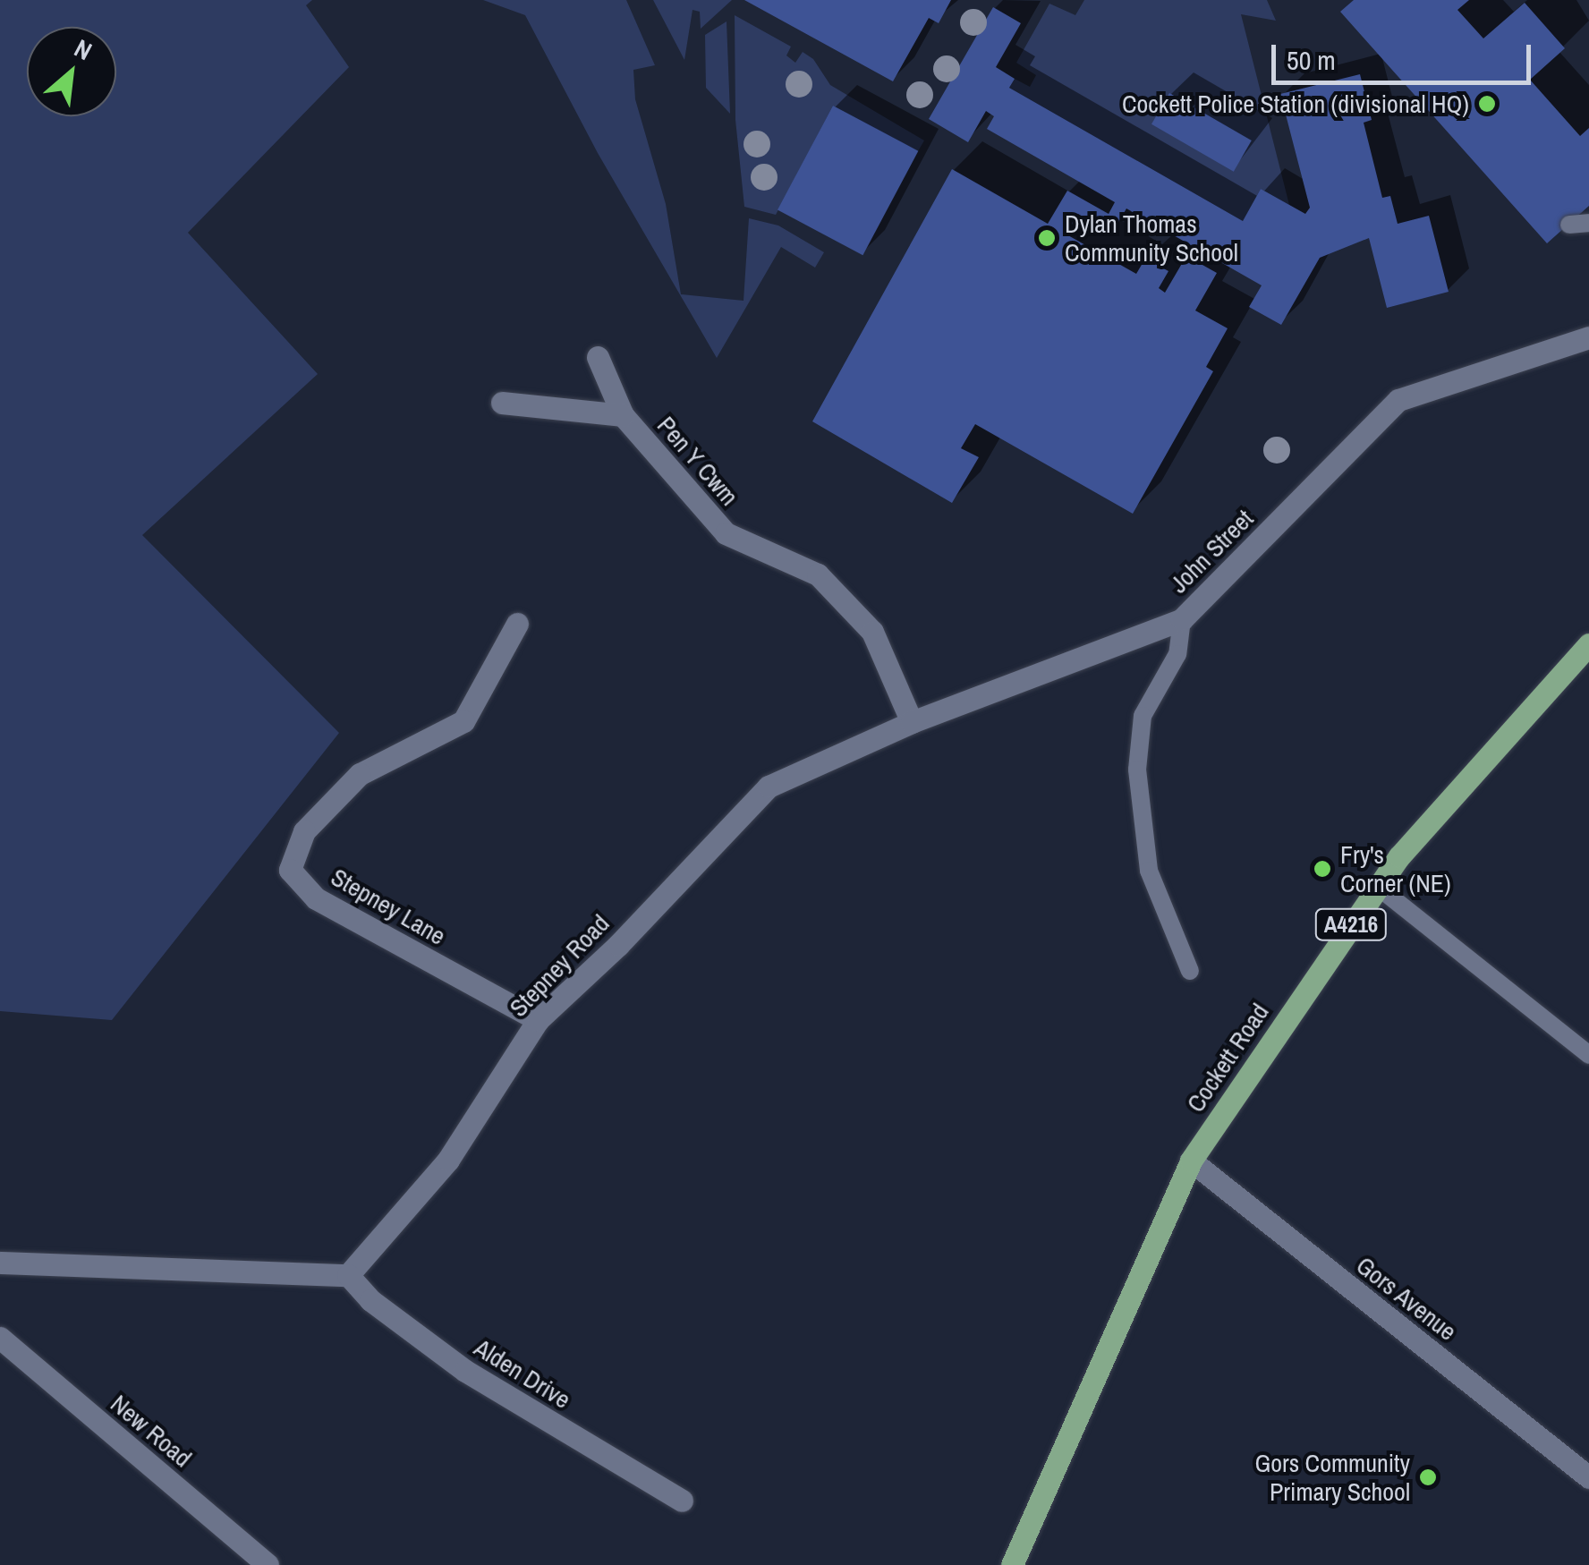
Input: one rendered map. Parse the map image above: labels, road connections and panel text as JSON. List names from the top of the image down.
{
  "streets": {
    "main road": ["A4216", "Cockett Road"],
    "street": [
      "Pen Y Cwm",
      "John Street",
      "Stepney Lane",
      "Stepney Road",
      "Gors Avenue",
      "Alden Drive",
      "New Road"
    ]
  },
  "crossings": [
    ["Pen Y Cwm", "Stepney Road"],
    ["John Street", "Stepney Road"],
    ["Stepney Lane", "Stepney Road"],
    ["Stepney Road", "Alden Drive"],
    ["Cockett Road", "Gors Avenue"]
  ],
  "places": [
    "Cockett Police Station (divisional HQ)",
    "Dylan Thomas Community School",
    "Fry's Corner (NE)",
    "Gors Community Primary School"
  ],
  "scale_bar": "50 m",
  "north": "top right"
}
